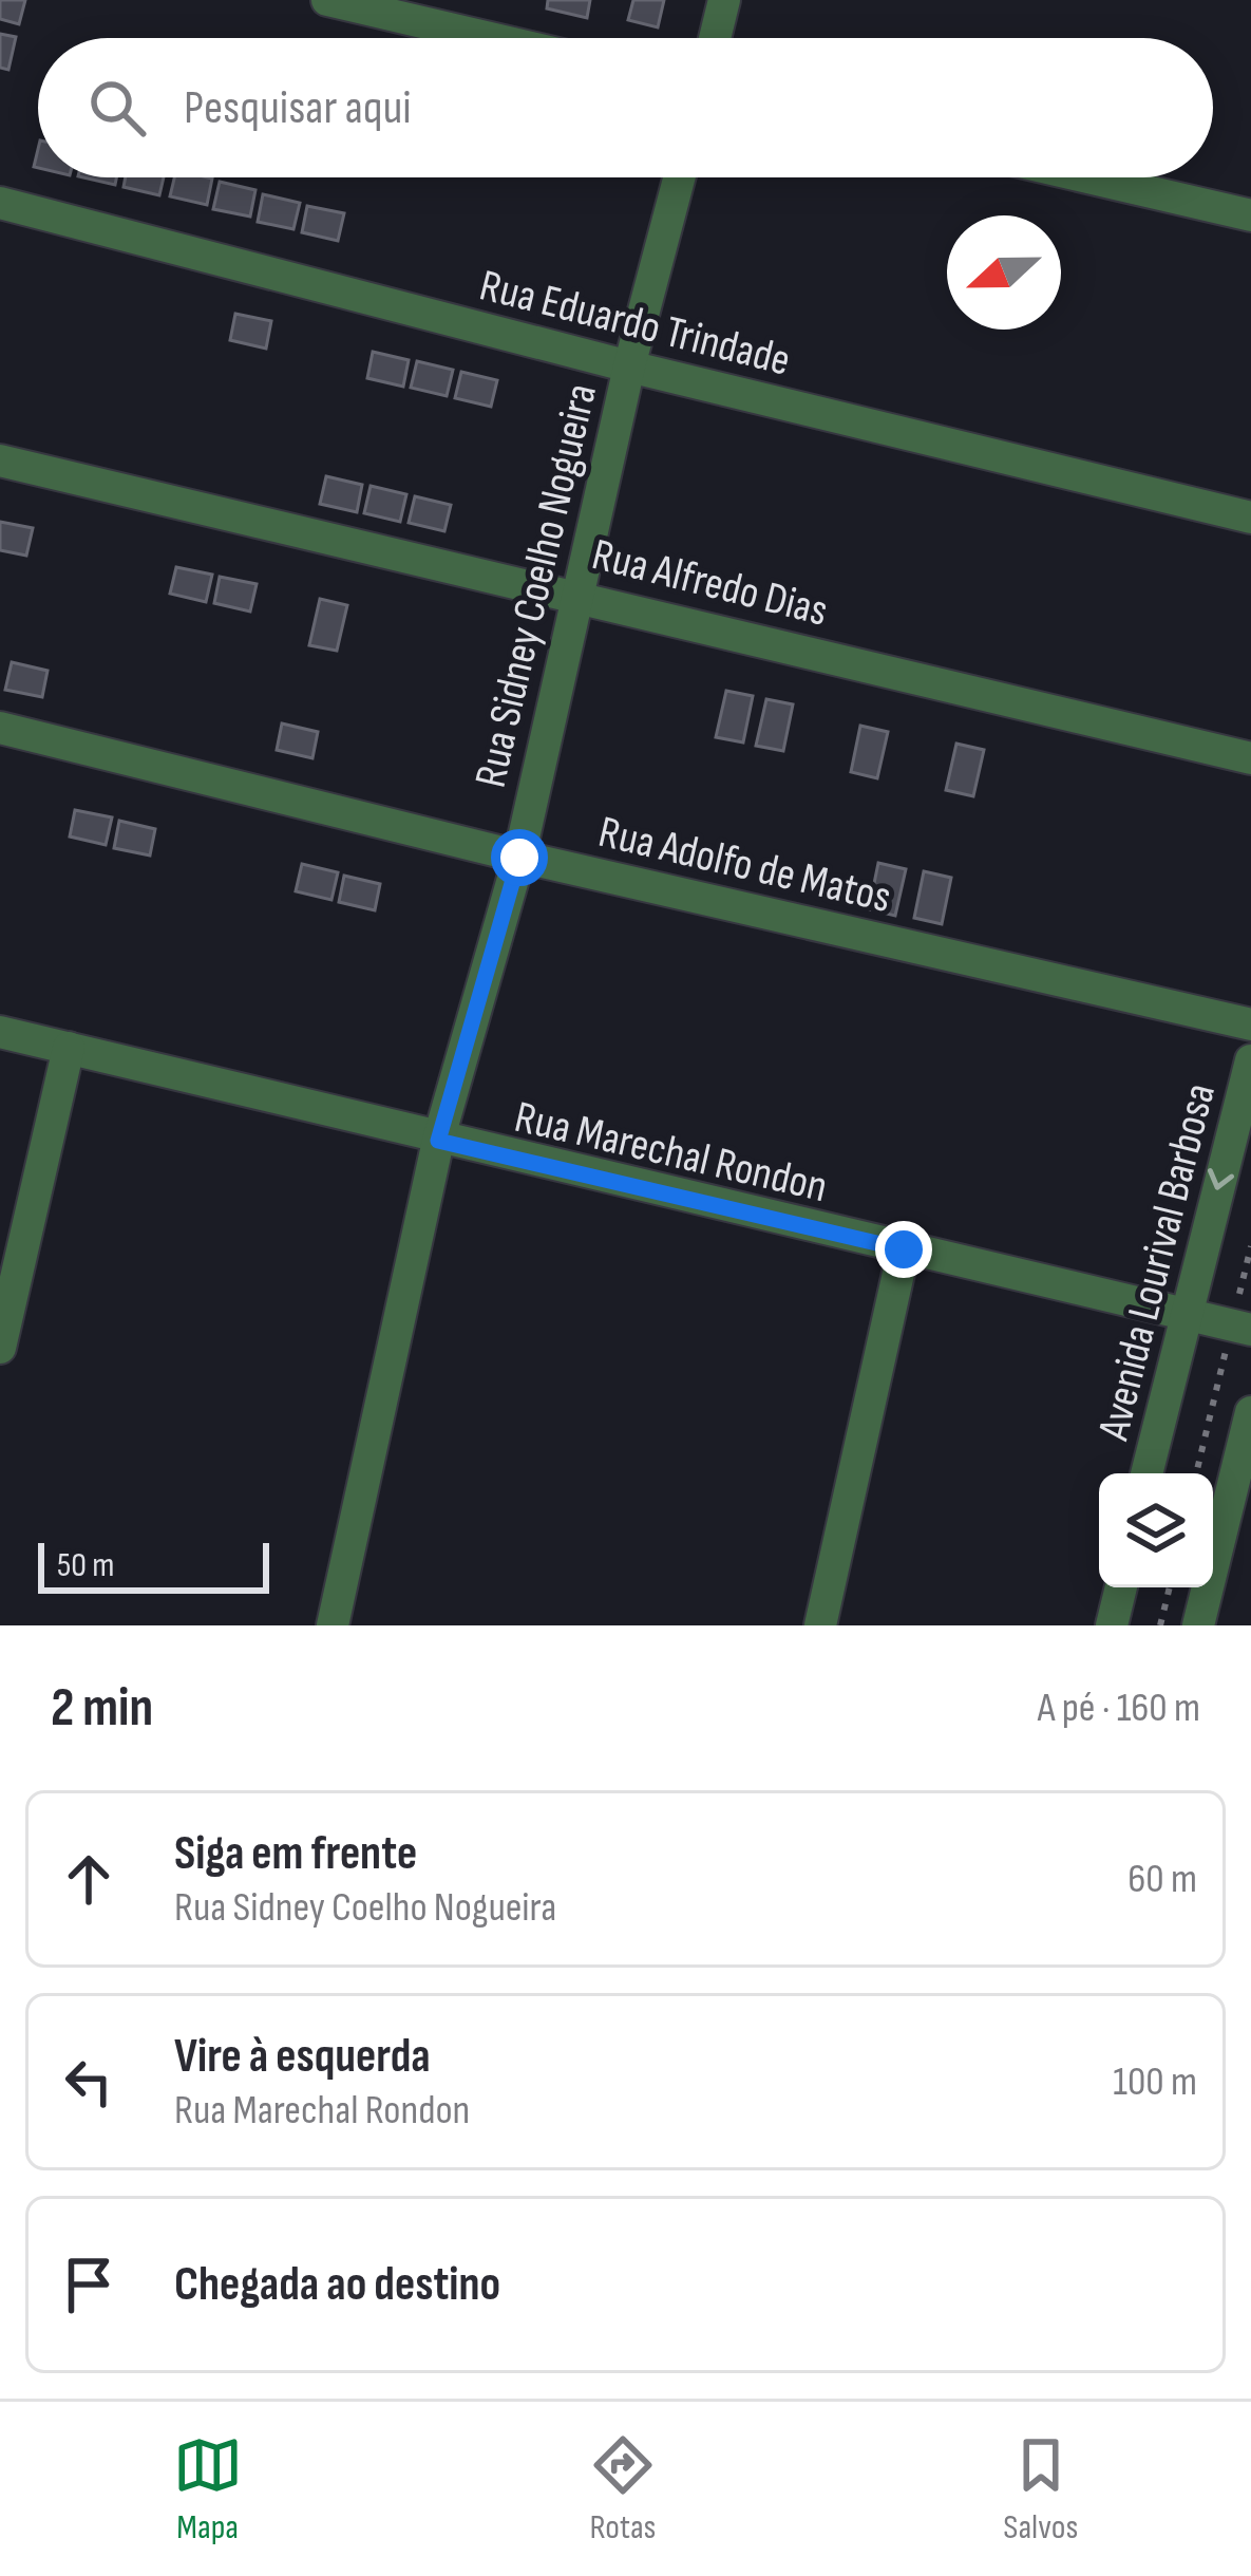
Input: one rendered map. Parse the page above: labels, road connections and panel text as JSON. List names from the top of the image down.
{
  "streets": {
    "street": [
      "Rua Eduardo Trindade",
      "Rua Alfredo Dias",
      "Rua Sidney Coelho Nogueira",
      "Rua Adolfo de Matos",
      "Rua Marechal Rondon",
      "Avenida Lourival Barbosa"
    ]
  },
  "crossings": [
    ["Rua Eduardo Trindade", "Rua Sidney Coelho Nogueira"],
    ["Rua Alfredo Dias", "Rua Sidney Coelho Nogueira"],
    ["Rua Sidney Coelho Nogueira", "Rua Adolfo de Matos"],
    ["Rua Sidney Coelho Nogueira", "Rua Marechal Rondon"],
    ["Rua Marechal Rondon", "Avenida Lourival Barbosa"]
  ],
  "one_way": ["Avenida Lourival Barbosa"],
  "scale_bar": "50 m",
  "north": "left",
  "page": {
    "search": "Pesquisar aqui",
    "scale": "50 m",
    "heading": ["2 min", "A pé · 160 m"],
    "list": [
      ["Siga em frente", "Rua Sidney Coelho Nogueira", "60 m"],
      ["Vire à esquerda", "Rua Marechal Rondon", "100 m"],
      "Chegada ao destino"
    ],
    "nav": ["Mapa", "Rotas", "Salvos"]
  }
}
